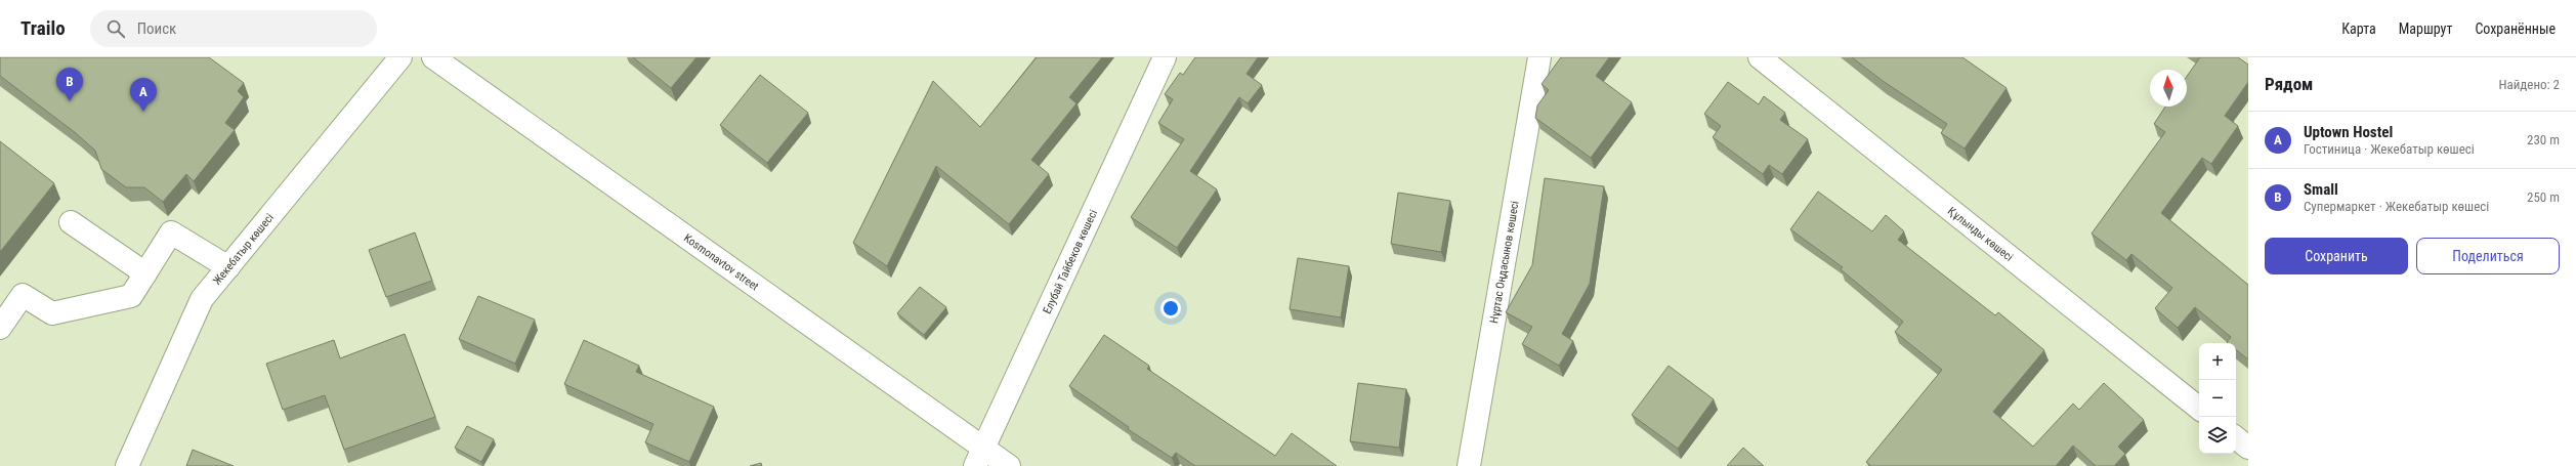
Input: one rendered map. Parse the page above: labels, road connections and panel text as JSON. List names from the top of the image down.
{
  "streets": {
    "street": [
      "Құлынды көшесі",
      "Жекебатыр көшесі",
      "Kosmonavtov street",
      "Елубай Тайбеков көшесі",
      "Нұртас Оңдасынов көшесі"
    ]
  },
  "crossings": [
    ["Kosmonavtov street", "Елубай Тайбеков көшесі"]
  ],
  "north": "top",
  "page": {
    "header": "Trailo",
    "search": "Поиск",
    "nav": ["Карта", "Маршрут", "Сохранённые"],
    "heading": ["Рядом", "Найдено: 2"],
    "pins": ["B", "A"],
    "list": [
      {
        "mark": "A",
        "name": "Uptown Hostel",
        "note": "Гостиница · Жекебатыр көшесі",
        "value": "230 m"
      },
      {
        "mark": "B",
        "name": "Small",
        "note": "Супермаркет · Жекебатыр көшесі",
        "value": "250 m"
      }
    ],
    "buttons": ["Сохранить", "Поделиться"],
    "map_buttons": ["+", "−"]
  }
}
